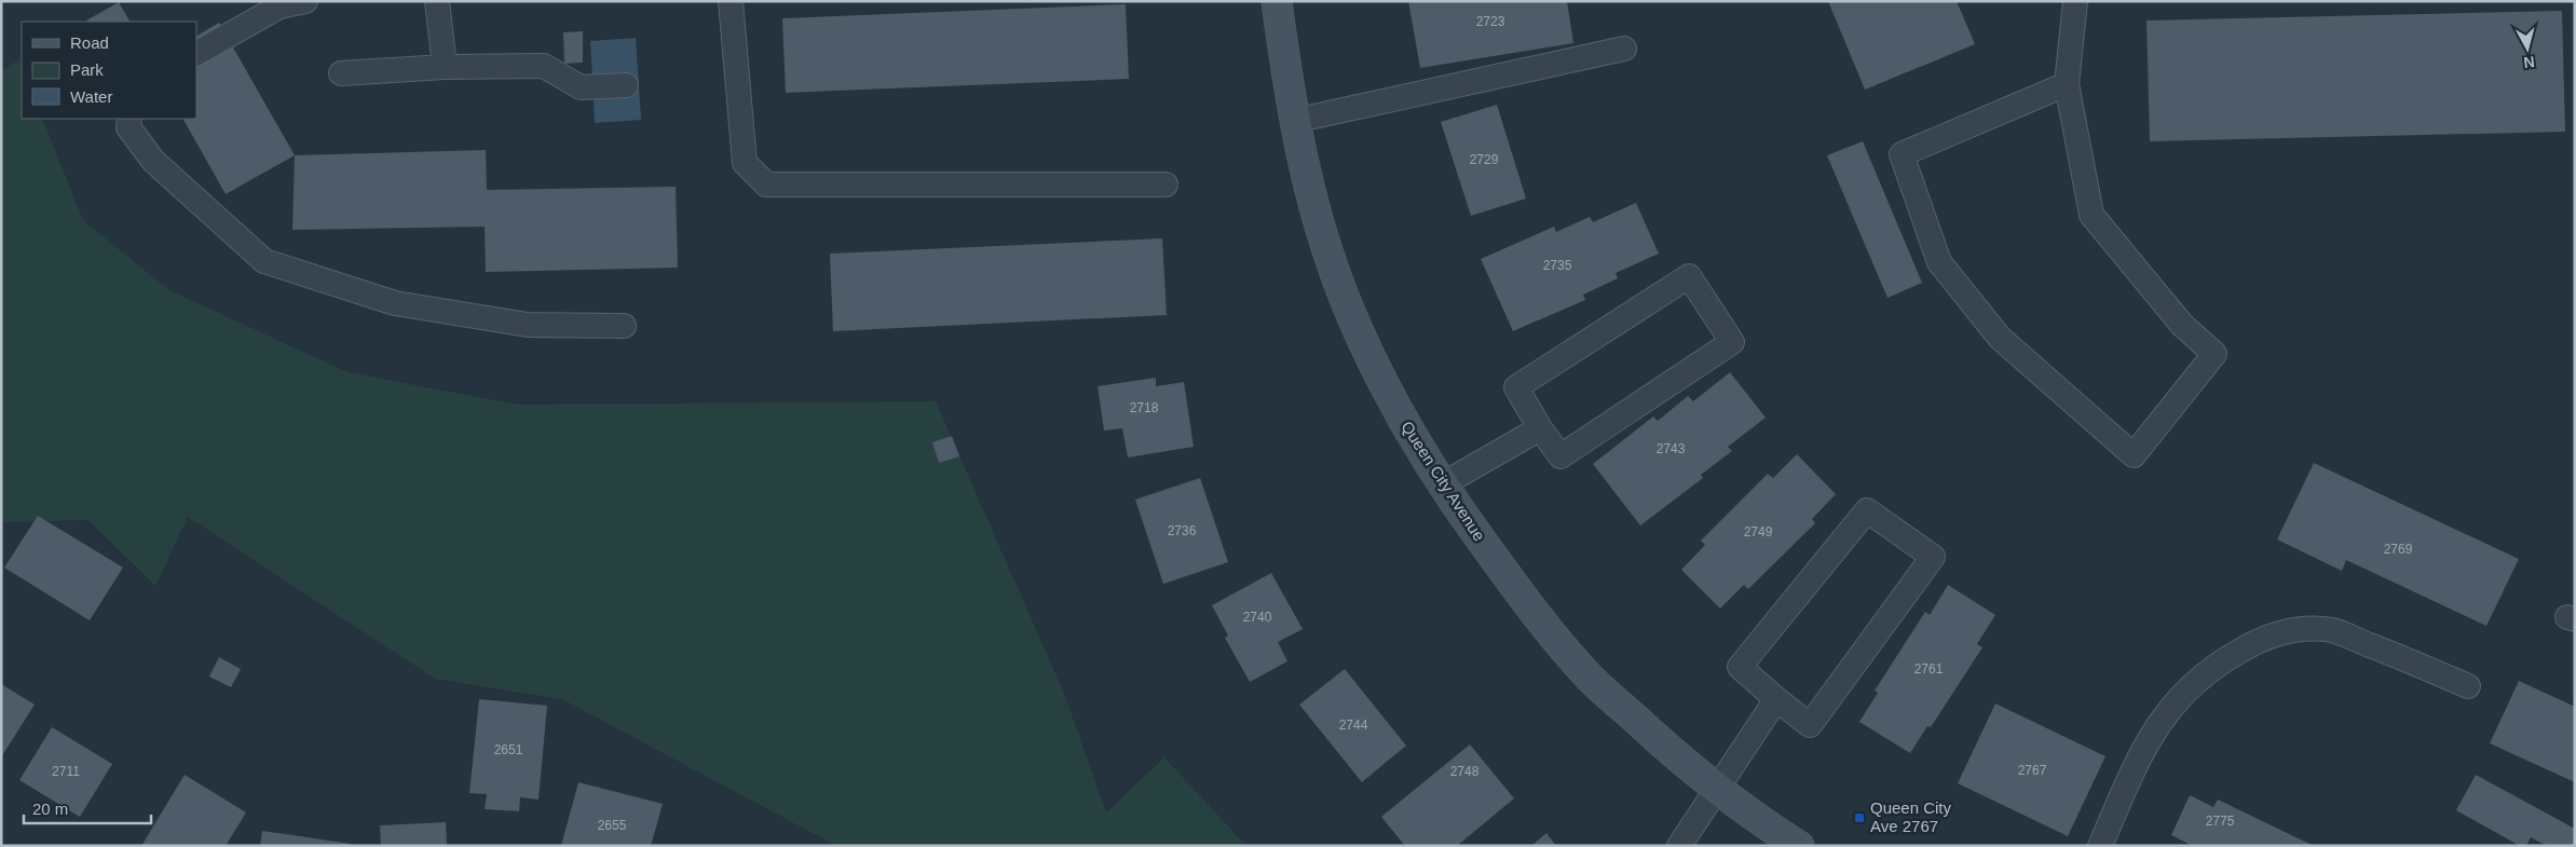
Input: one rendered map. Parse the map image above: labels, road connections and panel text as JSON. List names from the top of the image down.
{
  "streets": {
    "main road": ["Queen City Avenue"]
  },
  "places": {
    "transit": ["Queen City Ave 2767"]
  },
  "house_numbers": [
    "2723",
    "2729",
    "2735",
    "2718",
    "2743",
    "2736",
    "2749",
    "2769",
    "2740",
    "2761",
    "2744",
    "2651",
    "2767",
    "2711",
    "2748",
    "2775",
    "2655"
  ],
  "legend": ["Road", "Park", "Water"],
  "scale_bar": "20 m",
  "north": "bottom"
}
